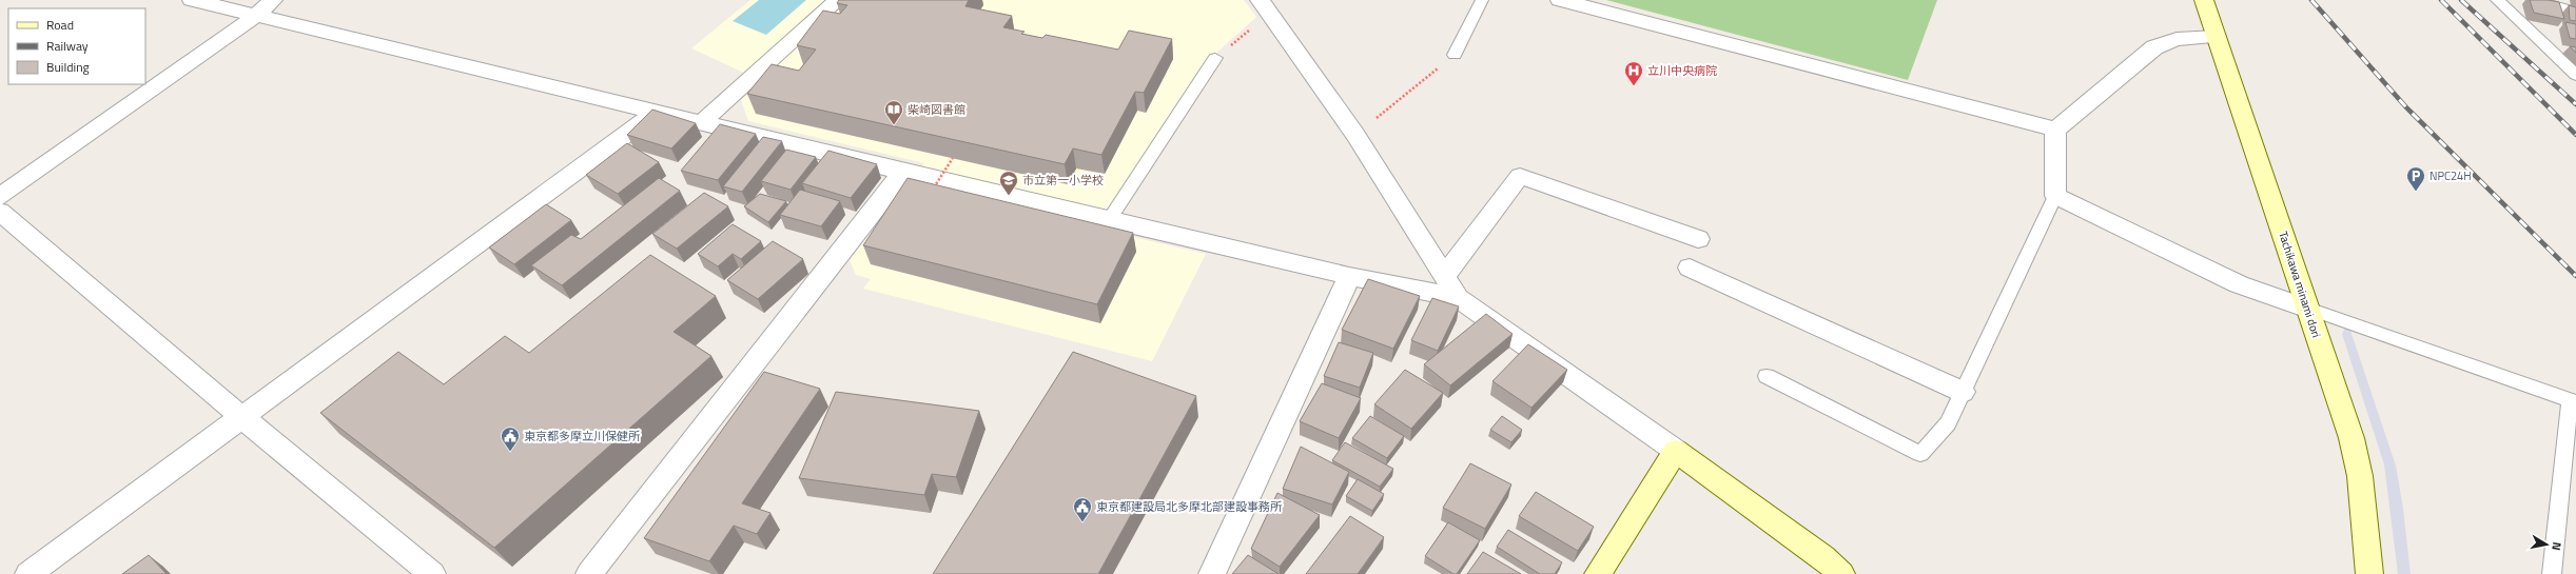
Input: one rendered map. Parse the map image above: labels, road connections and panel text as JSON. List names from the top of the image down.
{
  "streets": {
    "street": ["Tachikawa minami dori"]
  },
  "places": {
    "hospital": ["立川中央病院"],
    "library": ["柴崎図書館"],
    "parking": ["NPC24H"],
    "school or university": ["市立第一小学校"],
    "public building": ["東京都多摩立川保健所", "東京都建設局北多摩北部建設事務所"]
  },
  "legend": ["Road", "Railway", "Building"],
  "north": "right"
}
